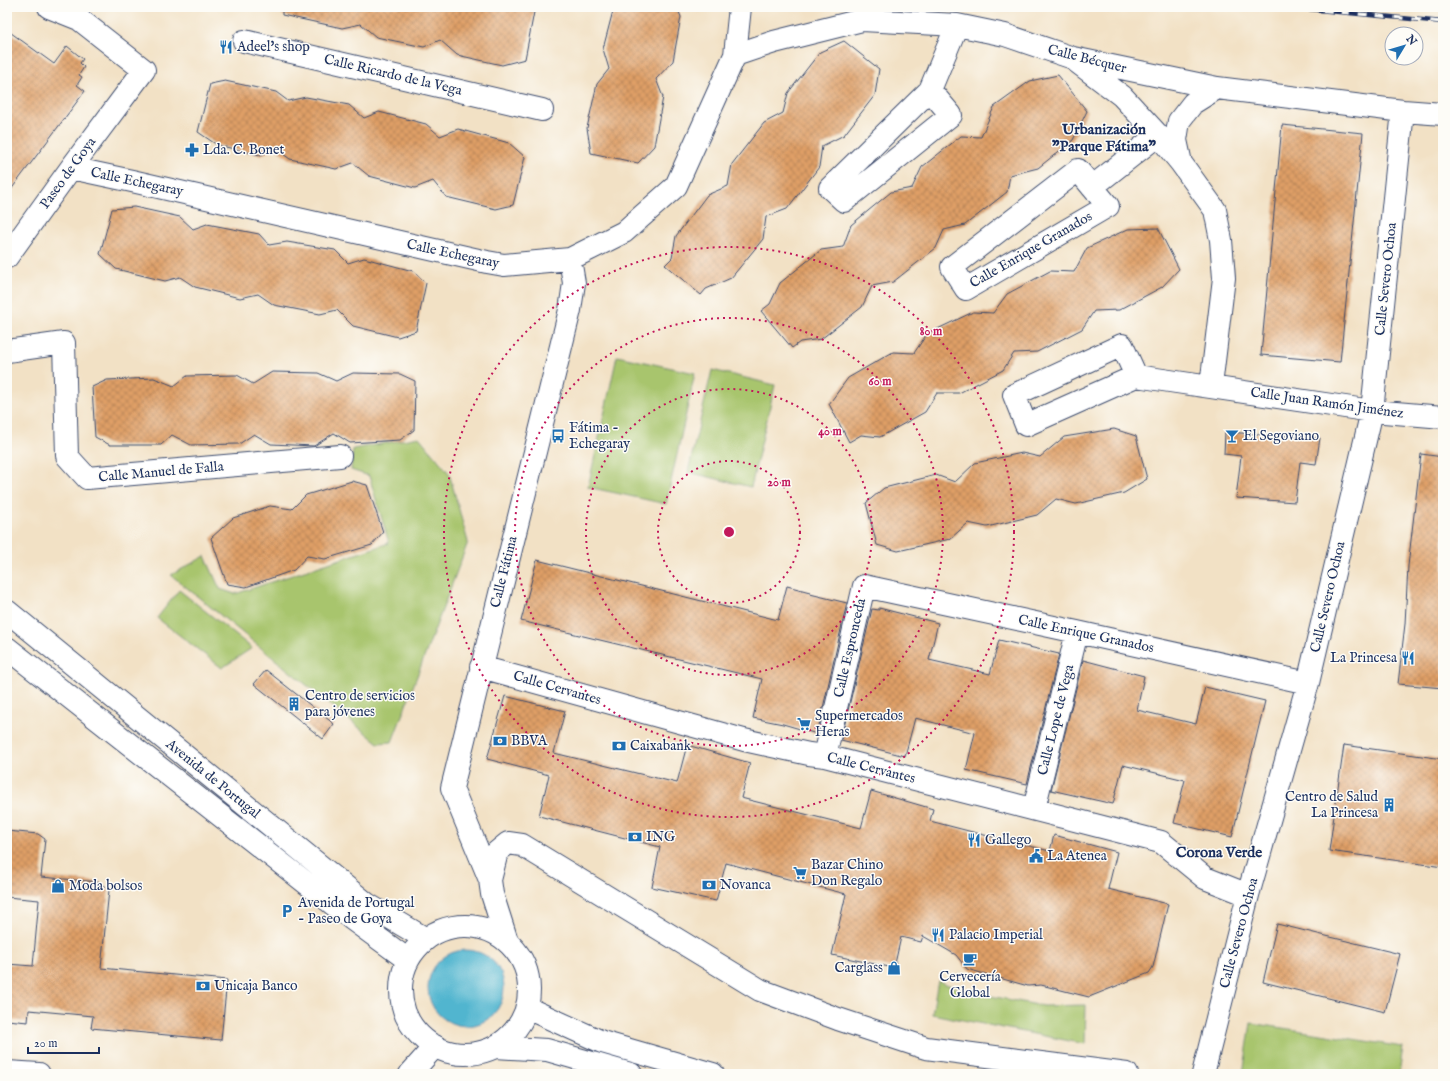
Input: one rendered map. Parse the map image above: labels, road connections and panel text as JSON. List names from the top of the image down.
{
  "streets": {
    "street": [
      "Calle Bécquer",
      "Calle Ricardo de la Vega",
      "Paseo de Goya",
      "Calle Echegaray",
      "Calle Enrique Granados",
      "Calle Severo Ochoa",
      "Calle Juan Ramón Jiménez",
      "Calle Manuel de Falla",
      "Calle Fátima",
      "Calle Espronceda",
      "Calle Cervantes",
      "Calle Lope de Vega",
      "Avenida de Portugal"
    ]
  },
  "crossings": [
    ["Calle Bécquer", "Calle Echegaray"],
    ["Calle Bécquer", "Calle Severo Ochoa"],
    ["Paseo de Goya", "Calle Echegaray"],
    ["Calle Echegaray", "Calle Fátima"],
    ["Calle Enrique Granados", "Calle Severo Ochoa"],
    ["Calle Enrique Granados", "Calle Espronceda"],
    ["Calle Enrique Granados", "Calle Lope de Vega"],
    ["Calle Severo Ochoa", "Calle Juan Ramón Jiménez"],
    ["Calle Severo Ochoa", "Calle Cervantes"],
    ["Calle Fátima", "Calle Cervantes"],
    ["Calle Espronceda", "Calle Cervantes"],
    ["Calle Cervantes", "Calle Lope de Vega"]
  ],
  "districts": ["Urbanización \"Parque Fátima\"", "Corona Verde"],
  "places": {
    "restaurant": [
      "Adeel's shop",
      "La Princesa",
      "Gallego",
      "Palacio Imperial"
    ],
    "pharmacy": ["Lda. C. Bonet"],
    "bus stop": ["Fátima - Echegaray"],
    "bar": ["El Segoviano"],
    "building": ["Centro de servicios para jóvenes", "Centro de Salud La Princesa"],
    "supermarket": ["Supermercados Heras", "Bazar Chino Don Regalo"],
    "bank": [
      "BBVA",
      "Caixabank",
      "ING",
      "Novanca",
      "Unicaja Banco"
    ],
    "public building": ["La Atenea"],
    "shop": ["Moda bolsos", "Carglass"],
    "parking": ["Avenida de Portugal - Paseo de Goya"],
    "cafe": ["Cervecería Global"]
  },
  "scale_bar": "20 m",
  "north": "top right",
  "rings": [
    "80 m",
    "60 m",
    "40 m",
    "20 m"
  ]
}
